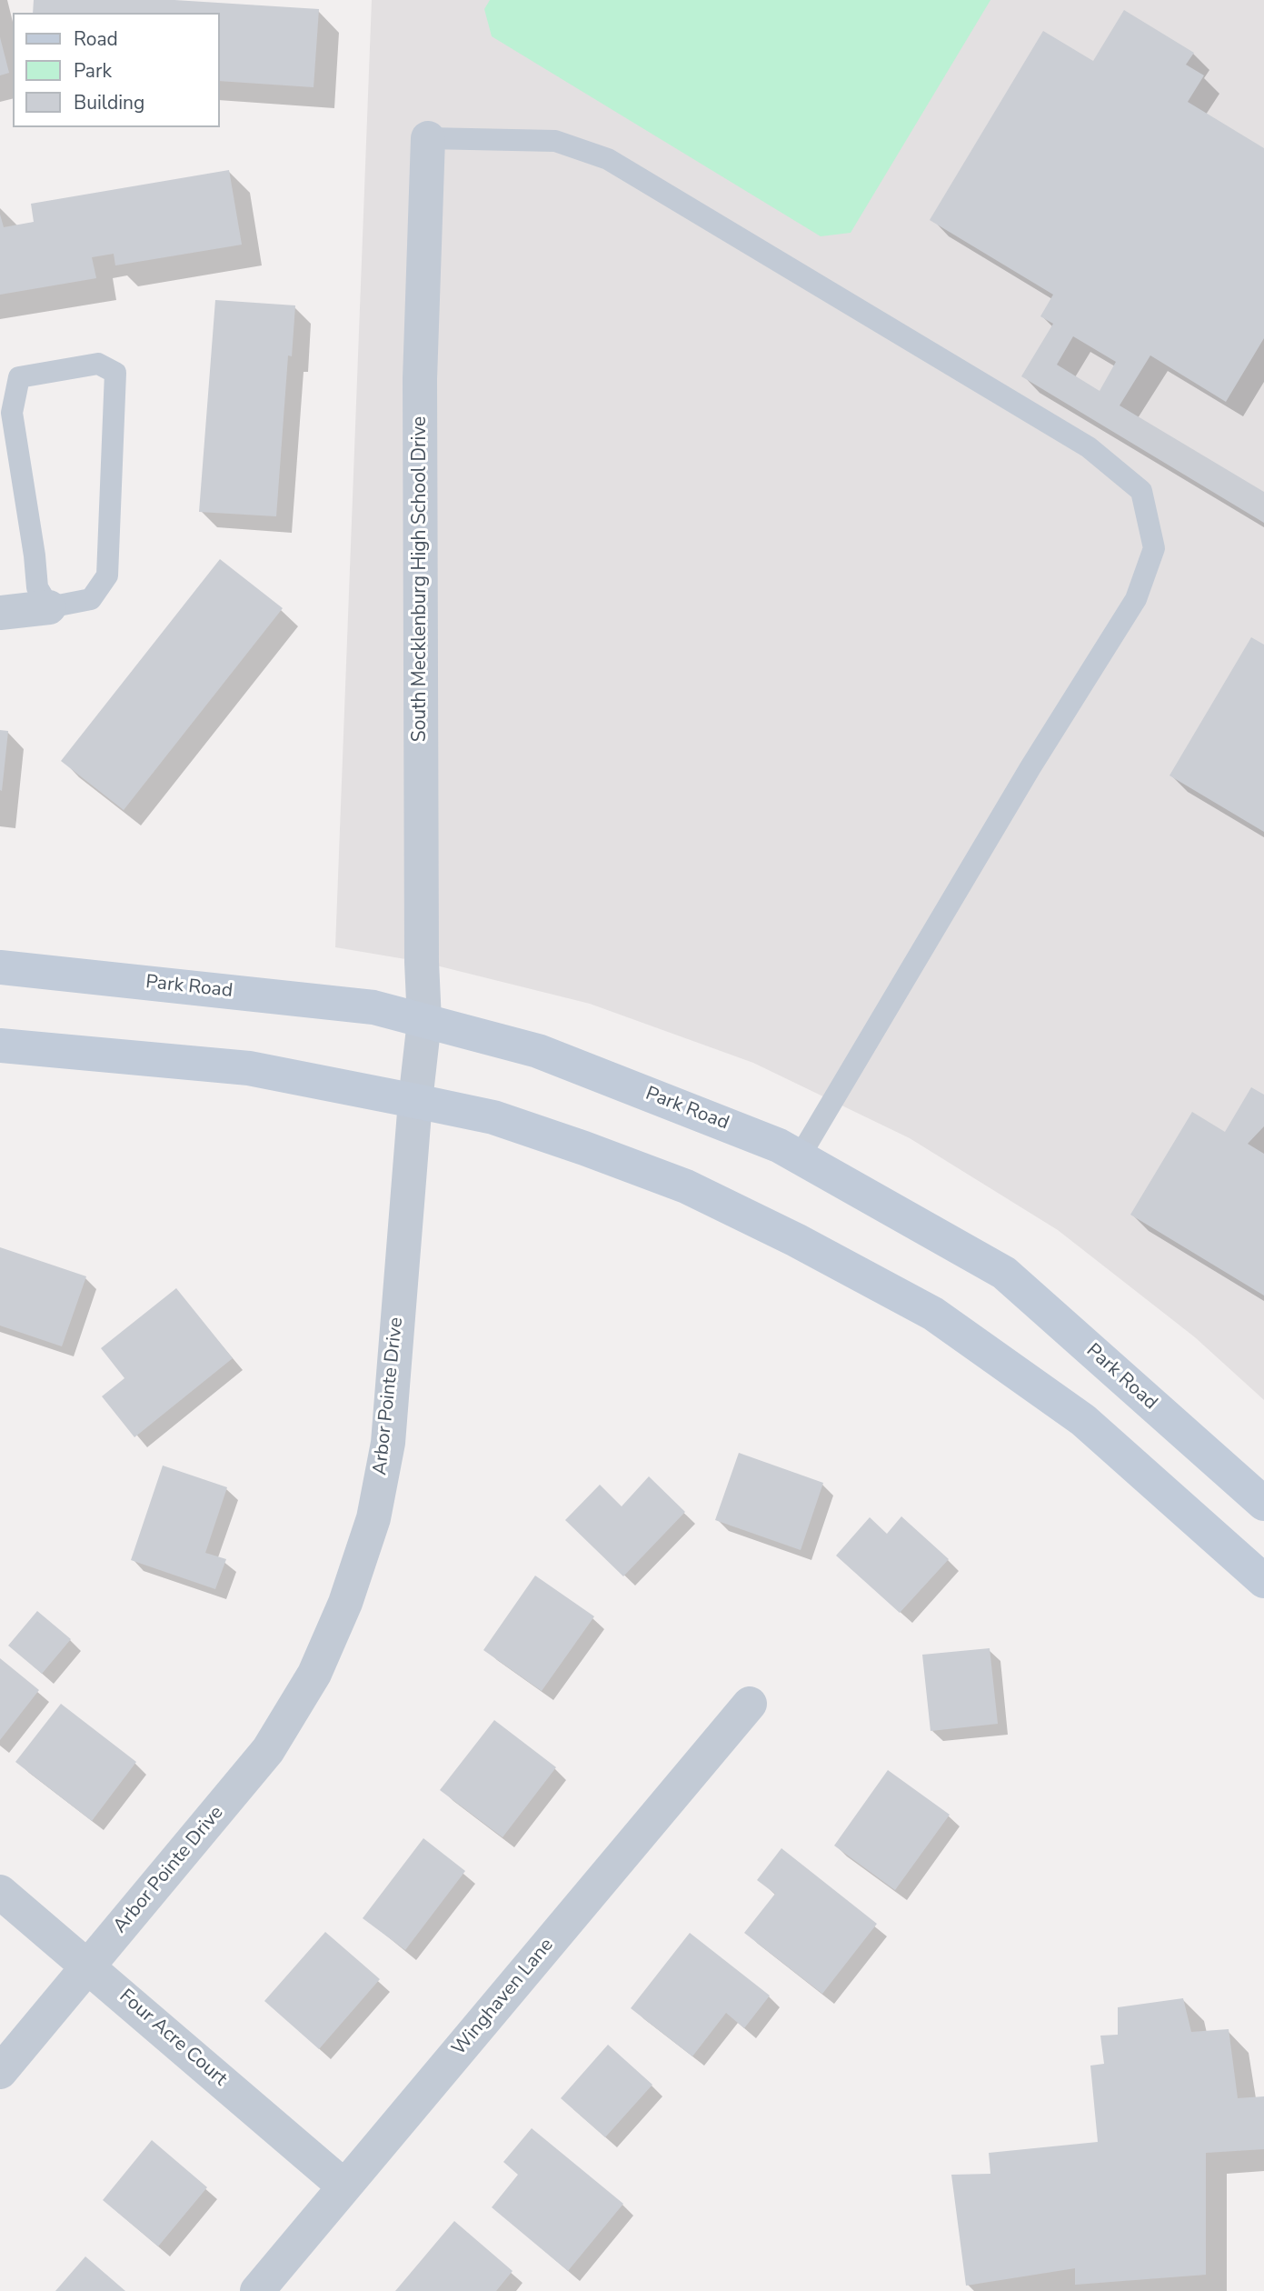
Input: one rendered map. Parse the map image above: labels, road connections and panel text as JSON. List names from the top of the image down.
{
  "streets": {
    "main road": ["Park Road"],
    "street": [
      "South Mecklenburg High School Drive",
      "Arbor Pointe Drive",
      "Winghaven Lane",
      "Four Acre Court"
    ]
  },
  "crossings": [
    ["South Mecklenburg High School Drive", "Park Road"],
    ["South Mecklenburg High School Drive", "Arbor Pointe Drive"],
    ["Park Road", "Arbor Pointe Drive"],
    ["Arbor Pointe Drive", "Four Acre Court"],
    ["Winghaven Lane", "Four Acre Court"]
  ],
  "legend": ["Road", "Park", "Building"]
}
